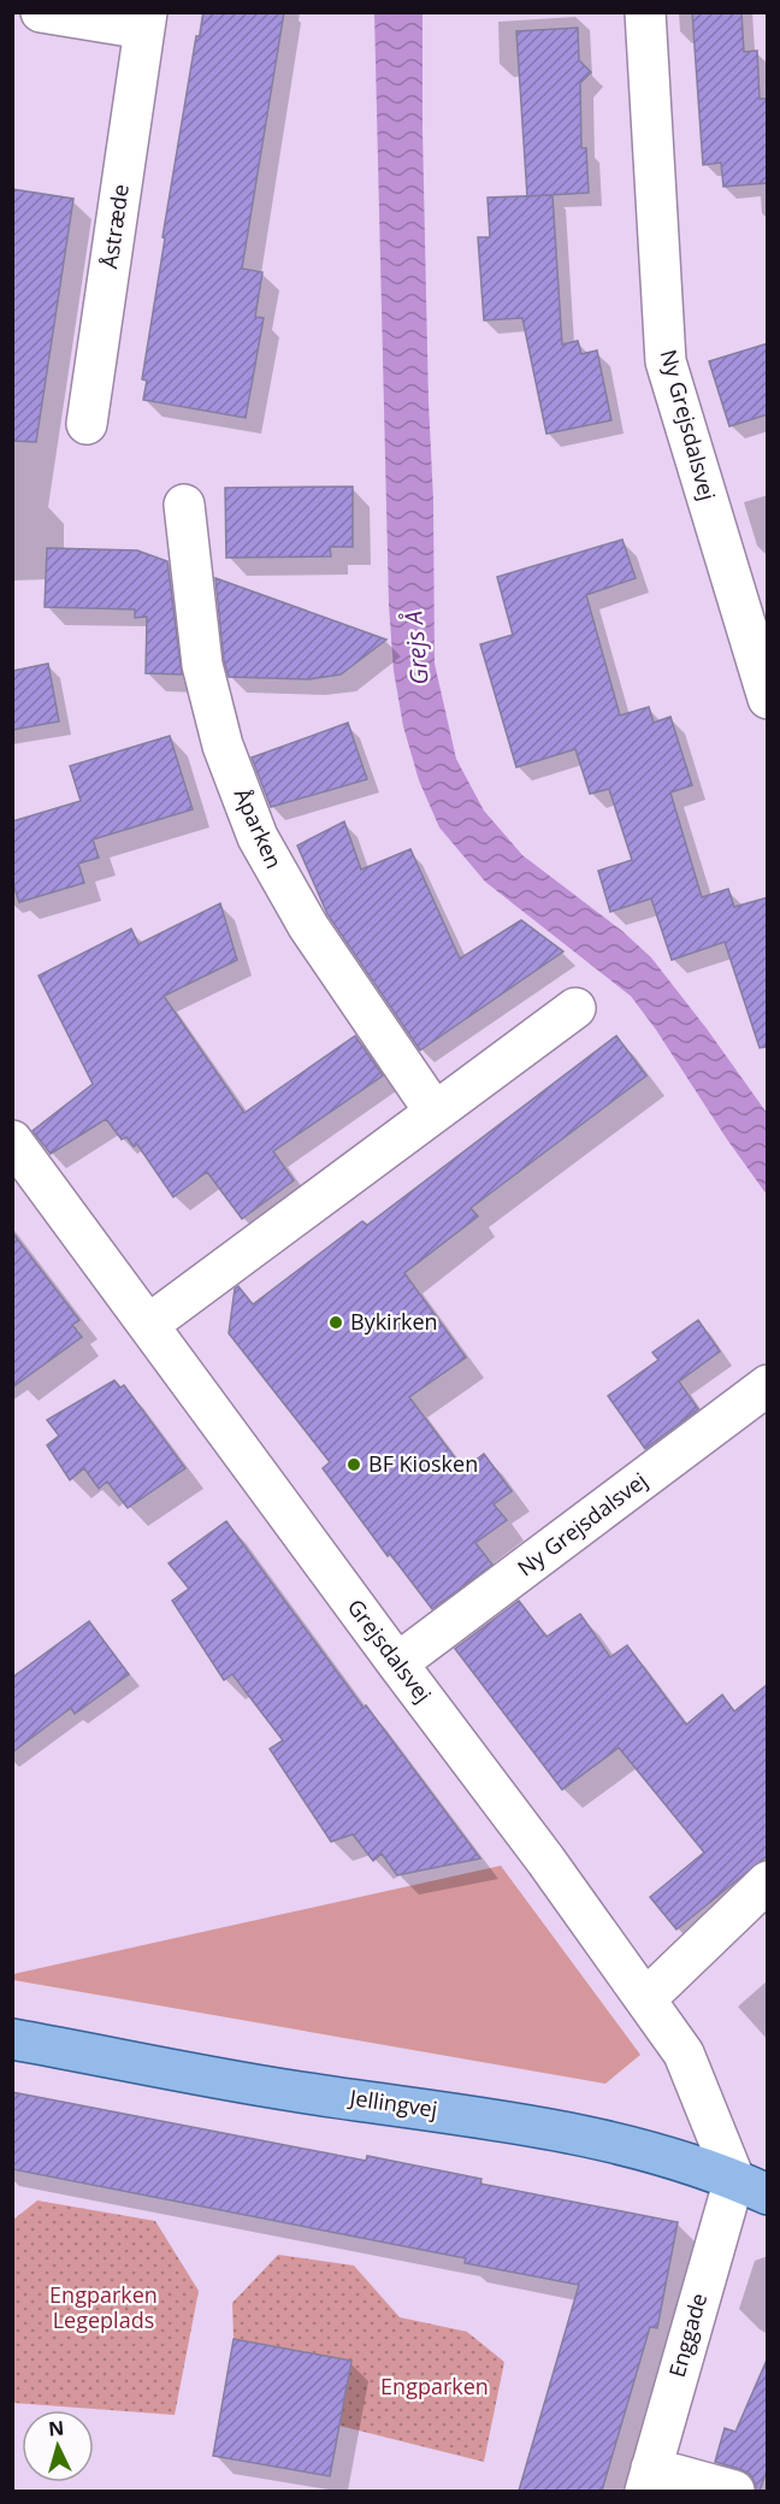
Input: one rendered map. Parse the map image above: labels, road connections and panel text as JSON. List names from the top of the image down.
{
  "streets": {
    "main road": ["Jellingvej"],
    "street": [
      "Åstræde",
      "Ny Grejsdalsvej",
      "Åparken",
      "Grejsdalsvej",
      "Enggade"
    ]
  },
  "crossings": [
    ["Ny Grejsdalsvej", "Grejsdalsvej"],
    ["Grejsdalsvej", "Jellingvej"],
    ["Grejsdalsvej", "Enggade"],
    ["Jellingvej", "Enggade"]
  ],
  "water": ["Grejs Å"],
  "parks": ["Engparken Legeplads", "Engparken"],
  "places": ["Bykirken", "BF Kiosken"],
  "north": "top"
}
